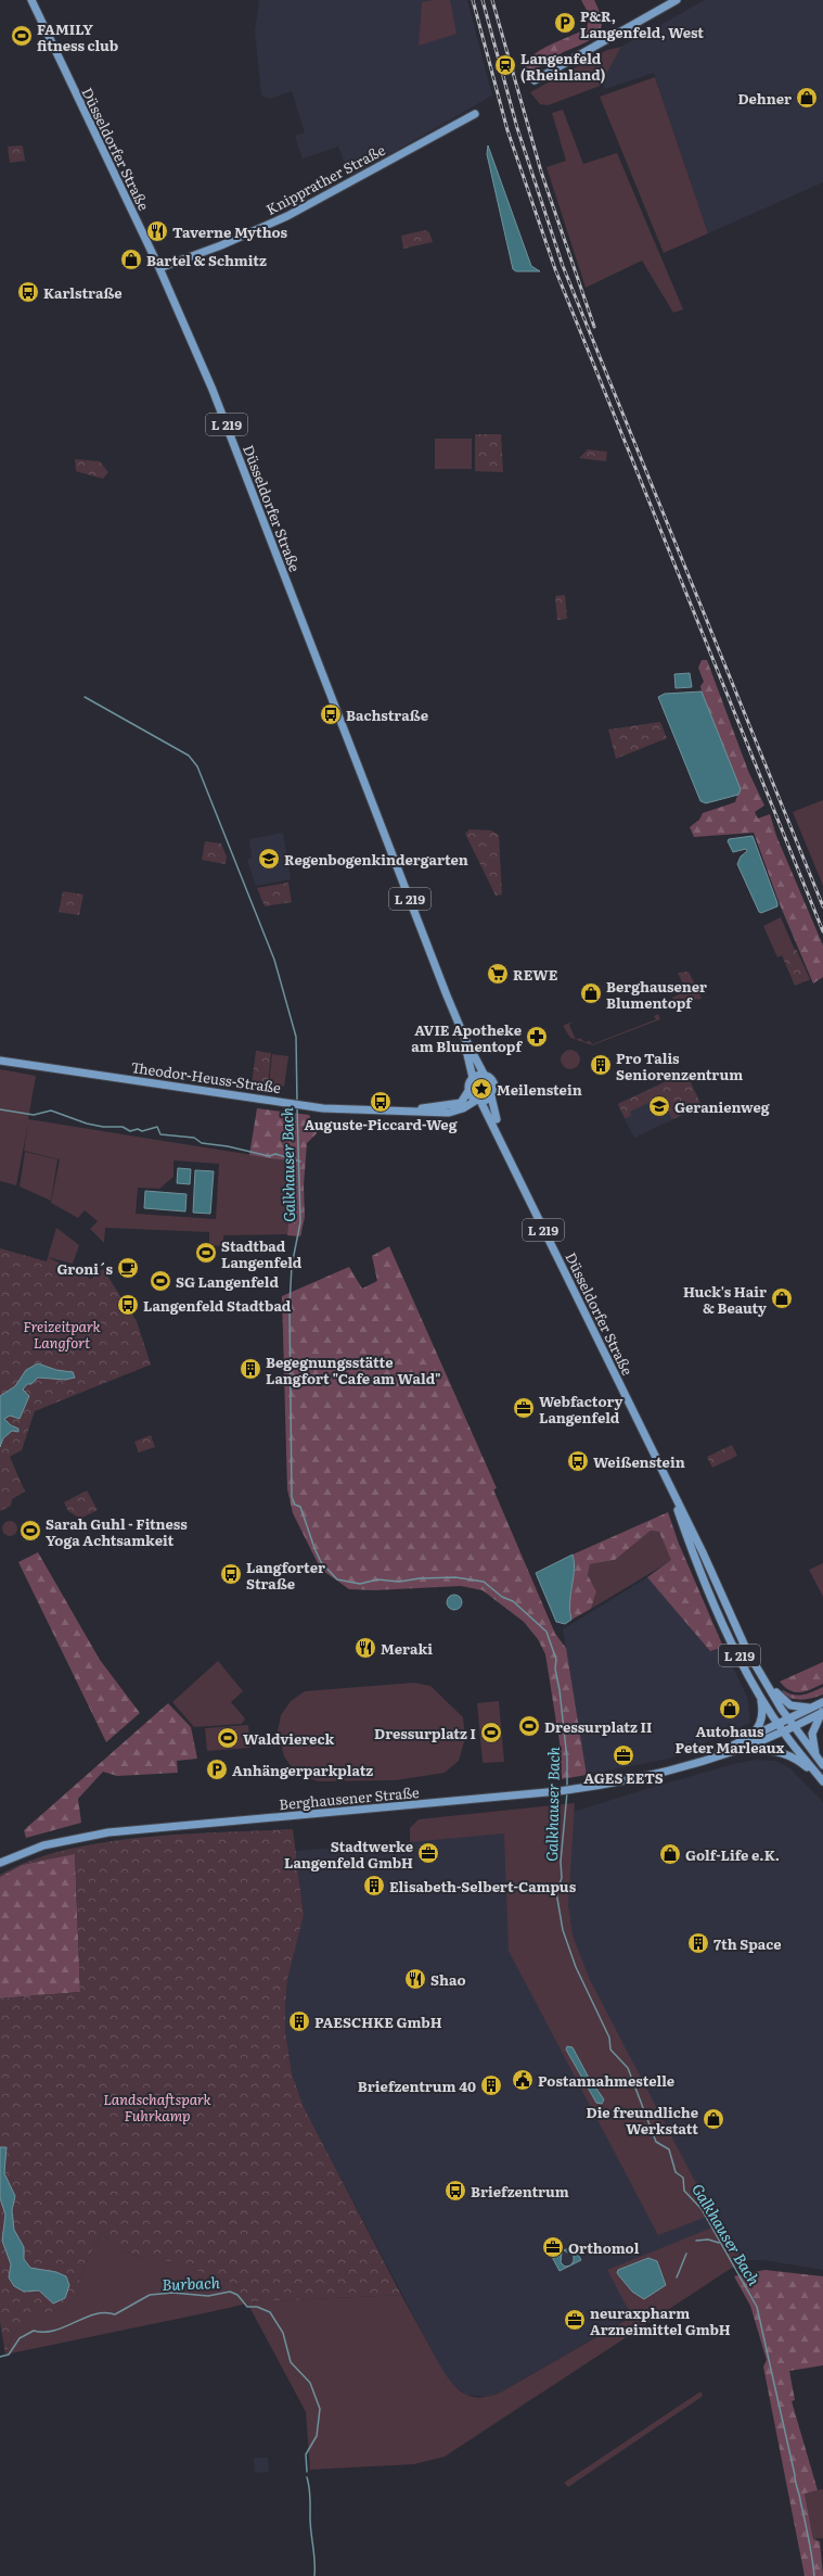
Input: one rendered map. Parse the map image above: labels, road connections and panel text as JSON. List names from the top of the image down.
{
  "streets": {
    "main road": [
      "Düsseldorfer Straße",
      "Knipprather Straße",
      "L 219",
      "Theodor-Heuss-Straße",
      "Berghausener Straße"
    ]
  },
  "crossings": [
    ["Düsseldorfer Straße", "Knipprather Straße"],
    ["Düsseldorfer Straße", "L 219"],
    ["Düsseldorfer Straße", "Theodor-Heuss-Straße"],
    ["Düsseldorfer Straße", "Berghausener Straße"],
    ["L 219", "Berghausener Straße"]
  ],
  "water": ["Galkhauser Bach", "Burbach"],
  "parks": ["Freizeitpark Langfort", "Landschaftspark Fuhrkamp"],
  "places": {
    "parking": ["P&R, Langenfeld, West", "Anhängerparkplatz"],
    "sports": [
      "FAMILY fitness club",
      "Stadtbad Langenfeld",
      "SG Langenfeld",
      "Sarah Guhl - Fitness Yoga Achtsamkeit",
      "Dressurplatz II",
      "Dressurplatz I",
      "Waldviereck"
    ],
    "station": ["Langenfeld (Rheinland)"],
    "shop": [
      "Dehner",
      "Bartel & Schmitz",
      "Berghausener Blumentopf",
      "Huck's Hair & Beauty",
      "Autohaus Peter Marleaux",
      "Golf-Life e.K.",
      "Die freundliche Werkstatt"
    ],
    "restaurant": ["Taverne Mythos", "Meraki", "Shao"],
    "bus stop": [
      "Karlstraße",
      "Bachstraße",
      "Auguste-Piccard-Weg",
      "Langenfeld Stadtbad",
      "Weißenstein",
      "Langforter Straße",
      "Briefzentrum"
    ],
    "school or university": ["Regenbogenkindergarten", "Geranienweg"],
    "supermarket": ["REWE"],
    "pharmacy": ["AVIE Apotheke am Blumentopf"],
    "building": [
      "Pro Talis Seniorenzentrum",
      "Begegnungsstätte Langfort \"Cafe am Wald\"",
      "Elisabeth-Selbert-Campus",
      "7th Space",
      "PAESCHKE GmbH",
      "Briefzentrum 40"
    ],
    "place": ["Meilenstein"],
    "cafe": ["Groni´s"],
    "office": [
      "Webfactory Langenfeld",
      "AGES EETS",
      "Stadtwerke Langenfeld GmbH",
      "Orthomol",
      "neuraxpharm Arzneimittel GmbH"
    ],
    "public building": ["Postannahmestelle"]
  }
}
